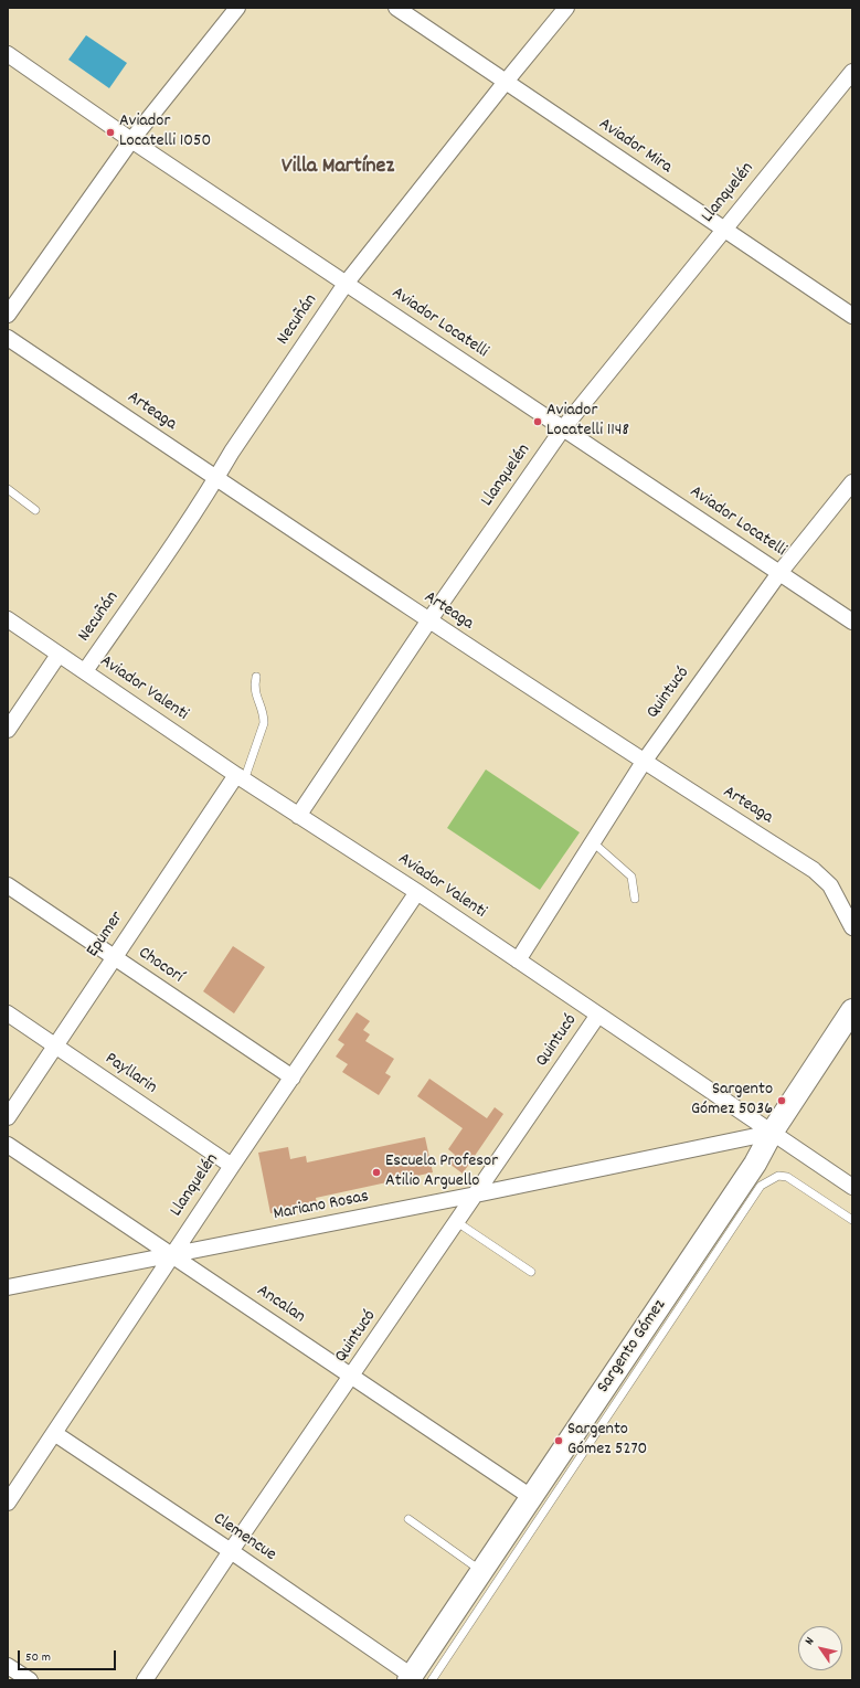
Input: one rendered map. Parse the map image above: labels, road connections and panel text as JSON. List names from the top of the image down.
{
  "streets": {
    "main road": ["Sargento Gómez"],
    "street": [
      "Aviador Mira",
      "Llanquelén",
      "Necuñán",
      "Aviador Locatelli",
      "Arteaga",
      "Aviador Valenti",
      "Quintucó",
      "Epumer",
      "Chocorí",
      "Payllarin",
      "Mariano Rosas",
      "Ancalan",
      "Clemencue"
    ]
  },
  "crossings": [
    ["Aviador Mira", "Llanquelén"],
    ["Aviador Mira", "Necuñán"],
    ["Llanquelén", "Aviador Locatelli"],
    ["Llanquelén", "Arteaga"],
    ["Llanquelén", "Aviador Valenti"],
    ["Llanquelén", "Chocorí"],
    ["Llanquelén", "Payllarin"],
    ["Llanquelén", "Mariano Rosas"],
    ["Llanquelén", "Ancalan"],
    ["Llanquelén", "Clemencue"],
    ["Necuñán", "Aviador Locatelli"],
    ["Necuñán", "Arteaga"],
    ["Necuñán", "Aviador Valenti"],
    ["Aviador Locatelli", "Quintucó"],
    ["Arteaga", "Quintucó"],
    ["Aviador Valenti", "Quintucó"],
    ["Aviador Valenti", "Epumer"],
    ["Aviador Valenti", "Mariano Rosas"],
    ["Aviador Valenti", "Sargento Gómez"],
    ["Quintucó", "Mariano Rosas"],
    ["Quintucó", "Ancalan"],
    ["Quintucó", "Clemencue"],
    ["Epumer", "Chocorí"],
    ["Epumer", "Payllarin"],
    ["Mariano Rosas", "Ancalan"],
    ["Mariano Rosas", "Sargento Gómez"],
    ["Ancalan", "Sargento Gómez"],
    ["Sargento Gómez", "Clemencue"]
  ],
  "districts": ["Villa Martínez"],
  "places": [
    "Aviador Locatelli 1050",
    "Aviador Locatelli 1148",
    "Sargento Gómez 5036",
    "Escuela Profesor Atilio Arguello",
    "Sargento Gómez 5270"
  ],
  "scale_bar": "50 m",
  "north": "top left"
}
